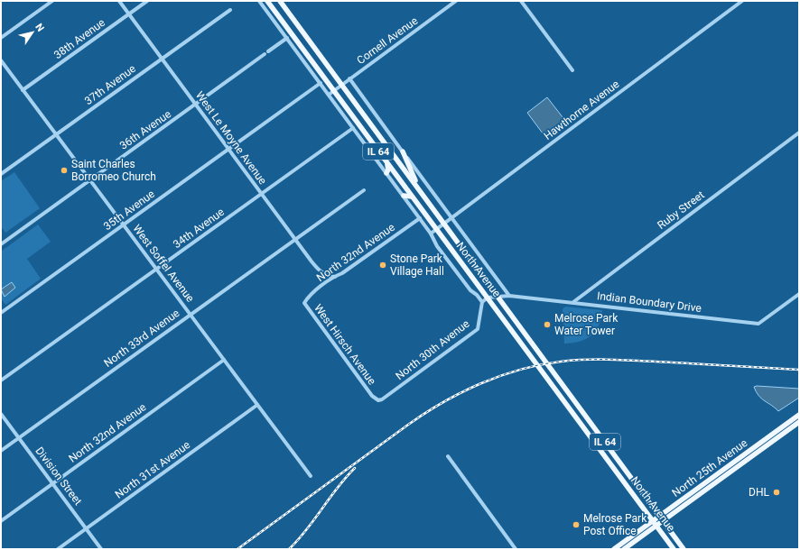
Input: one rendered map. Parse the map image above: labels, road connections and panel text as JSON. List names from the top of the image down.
{
  "streets": {
    "main road": ["IL 64", "North Avenue", "North 25th Avenue"],
    "street": [
      "38th Avenue",
      "Cornell Avenue",
      "37th Avenue",
      "Hawthorne Avenue",
      "36th Avenue",
      "West Le Moyne Avenue",
      "35th Avenue",
      "Ruby Street",
      "34th Avenue",
      "North 32nd Avenue",
      "West Soffel Avenue",
      "Indian Boundary Drive",
      "North 33rd Avenue",
      "West Hirsch Avenue",
      "North 30th Avenue",
      "North 31st Avenue",
      "Division Street"
    ]
  },
  "crossings": [
    ["38th Avenue", "West Le Moyne Avenue"],
    ["38th Avenue", "West Soffel Avenue"],
    ["Cornell Avenue", "North Avenue"],
    ["37th Avenue", "West Le Moyne Avenue"],
    ["37th Avenue", "West Soffel Avenue"],
    ["Hawthorne Avenue", "North Avenue"],
    ["36th Avenue", "West Le Moyne Avenue"],
    ["36th Avenue", "West Soffel Avenue"],
    ["West Le Moyne Avenue", "35th Avenue"],
    ["West Le Moyne Avenue", "34th Avenue"],
    ["West Le Moyne Avenue", "North 32nd Avenue"],
    ["West Le Moyne Avenue", "North 33rd Avenue"],
    ["35th Avenue", "West Soffel Avenue"],
    ["35th Avenue", "North Avenue"],
    ["Ruby Street", "Indian Boundary Drive"],
    ["34th Avenue", "West Soffel Avenue"],
    ["34th Avenue", "North Avenue"],
    ["North 32nd Avenue", "West Soffel Avenue"],
    ["North 32nd Avenue", "North Avenue"],
    ["North 32nd Avenue", "West Hirsch Avenue"],
    ["North 32nd Avenue", "Division Street"],
    ["West Soffel Avenue", "North 33rd Avenue"],
    ["West Soffel Avenue", "North 31st Avenue"],
    ["North Avenue", "Indian Boundary Drive"],
    ["North Avenue", "North 30th Avenue"],
    ["North Avenue", "North 25th Avenue"],
    ["North 33rd Avenue", "Division Street"],
    ["West Hirsch Avenue", "North 30th Avenue"],
    ["North 31st Avenue", "Division Street"]
  ],
  "places": [
    "Saint Charles Borromeo Church",
    "Stone Park Village Hall",
    "Melrose Park Water Tower",
    "DHL",
    "Melrose Park Post Office"
  ],
  "north": "top right"
}
